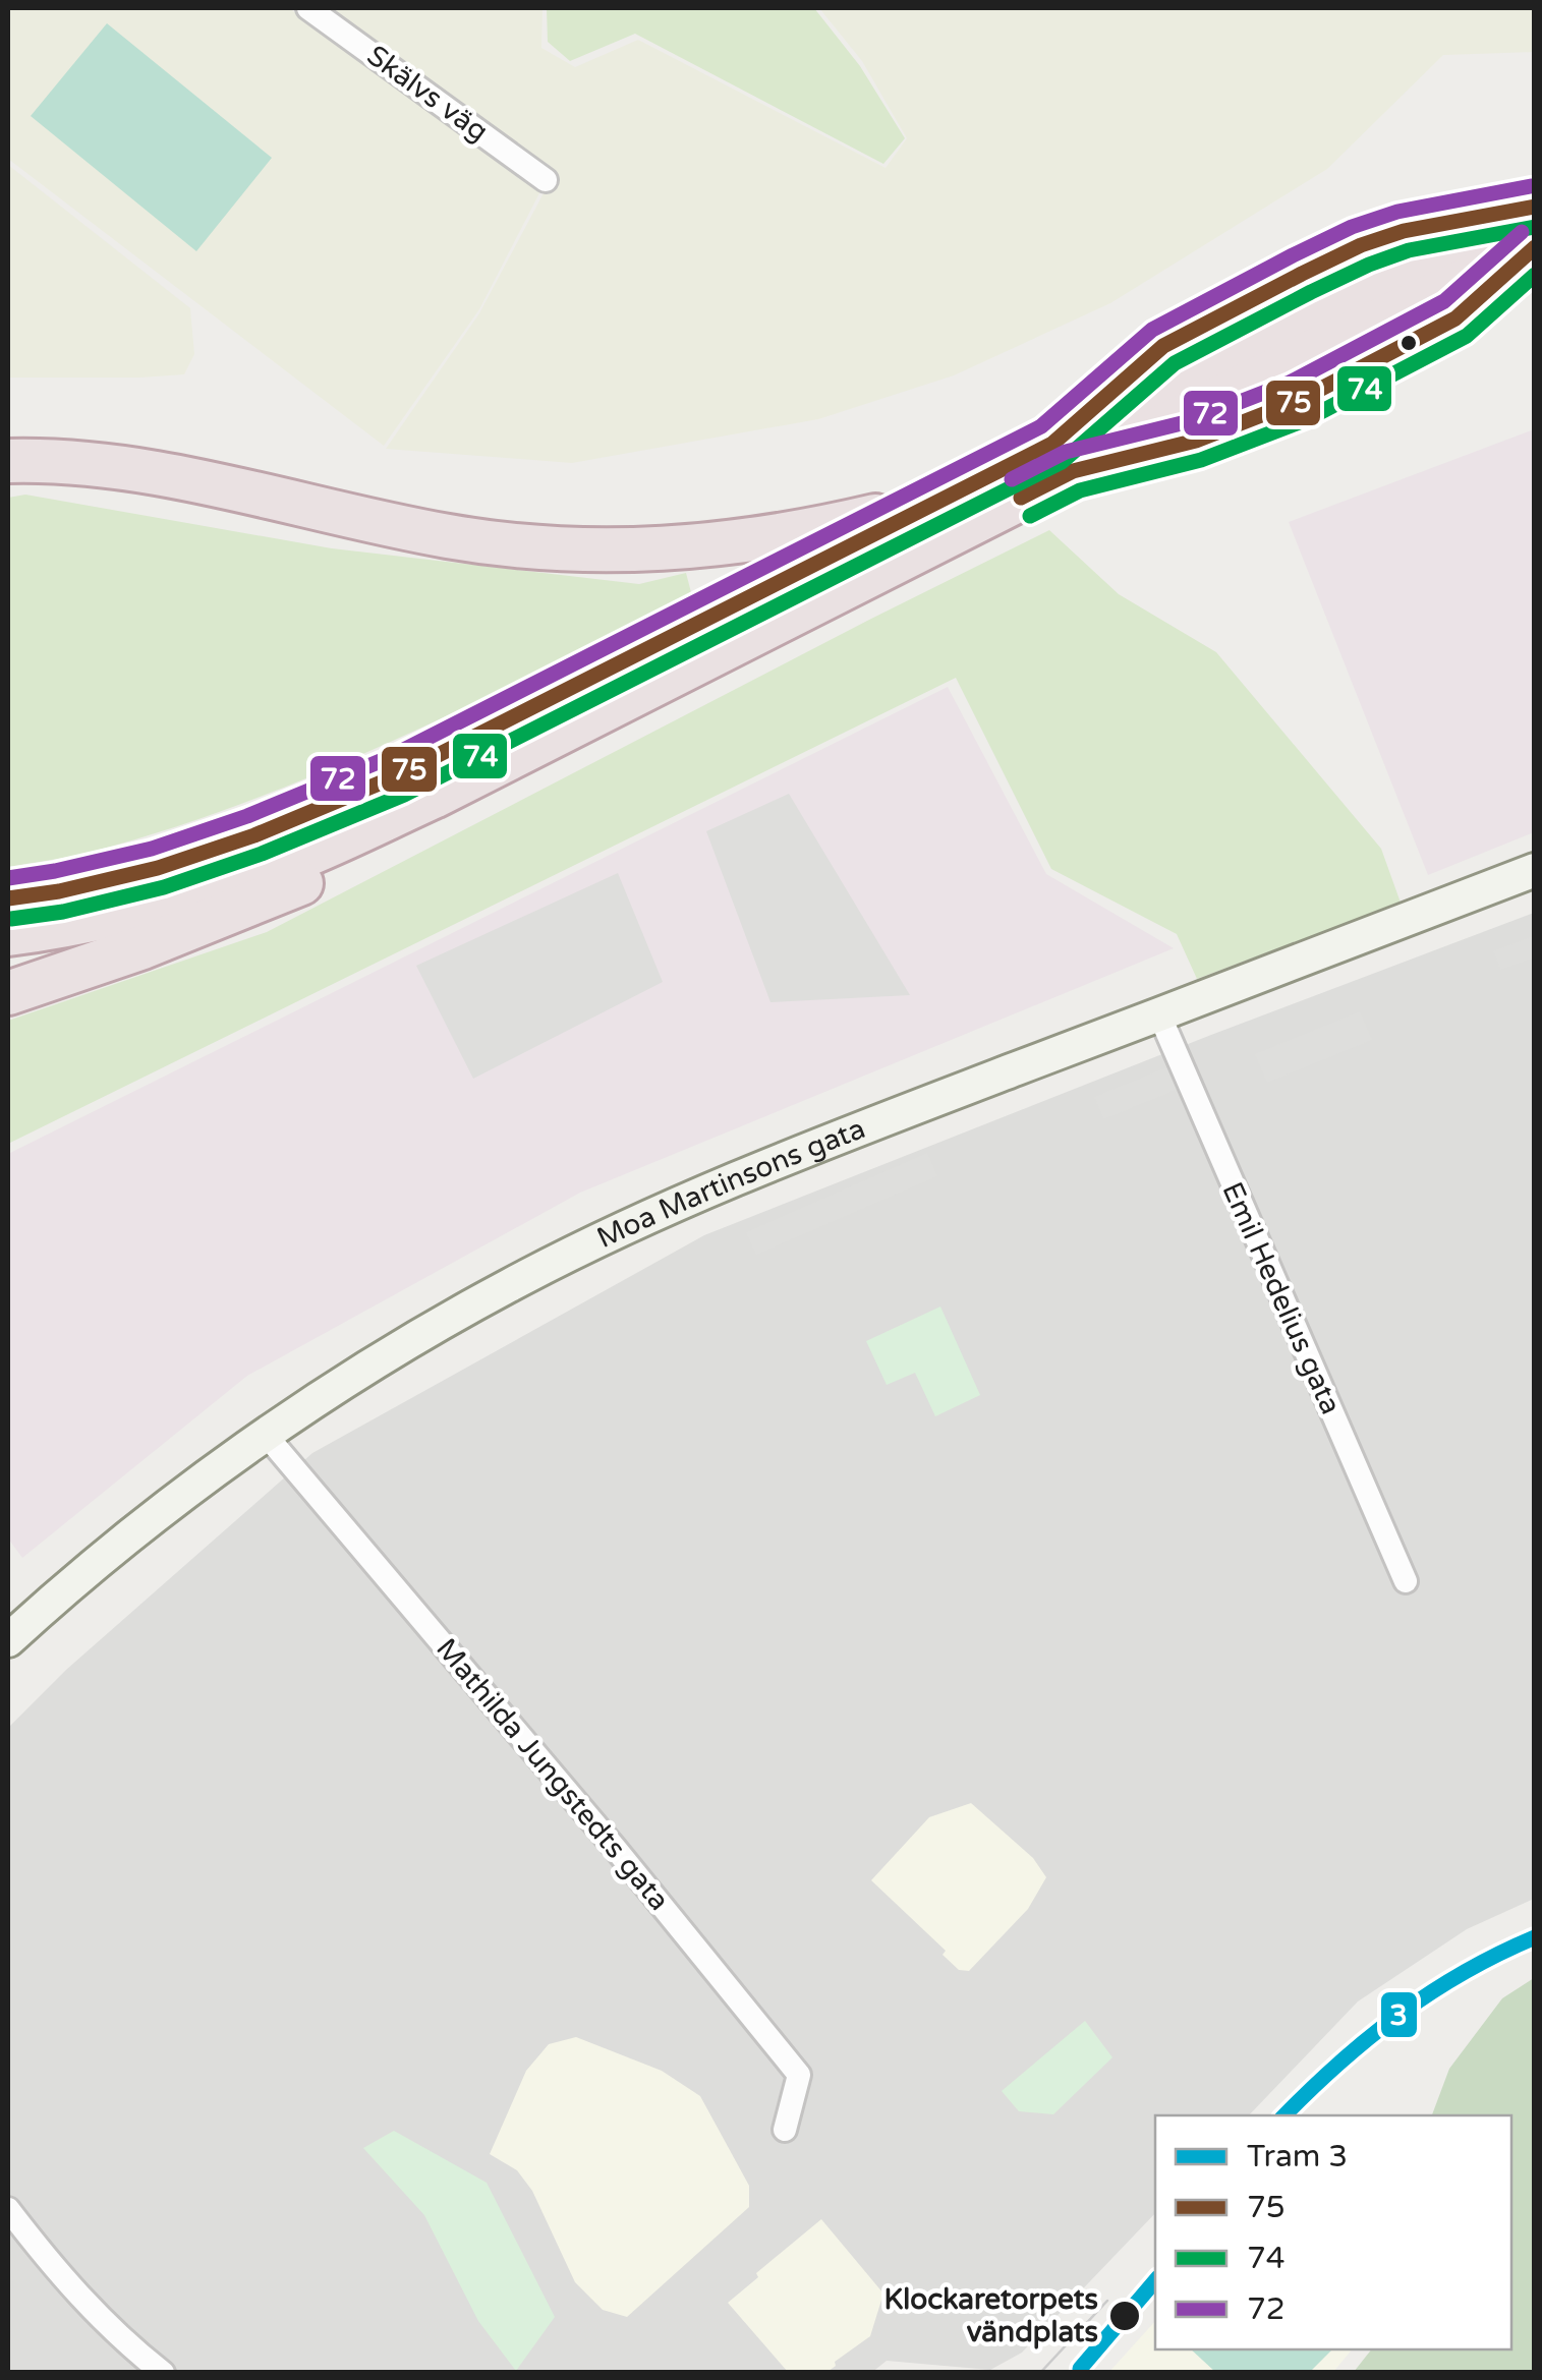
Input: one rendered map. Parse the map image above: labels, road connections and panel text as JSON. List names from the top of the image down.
{
  "streets": {
    "street": [
      "Skälvs väg",
      "Moa Martinsons gata",
      "Emil Hedelius gata",
      "Mathilda Jungstedts gata"
    ]
  },
  "crossings": [
    ["Moa Martinsons gata", "Emil Hedelius gata"],
    ["Moa Martinsons gata", "Mathilda Jungstedts gata"]
  ],
  "places": ["Klockaretorpets vändplats"],
  "lines": [
    "transit line 72",
    "transit line 75",
    "transit line 74",
    "tram line 3"
  ],
  "legend": [
    "Tram 3",
    "75",
    "74",
    "72"
  ]
}
